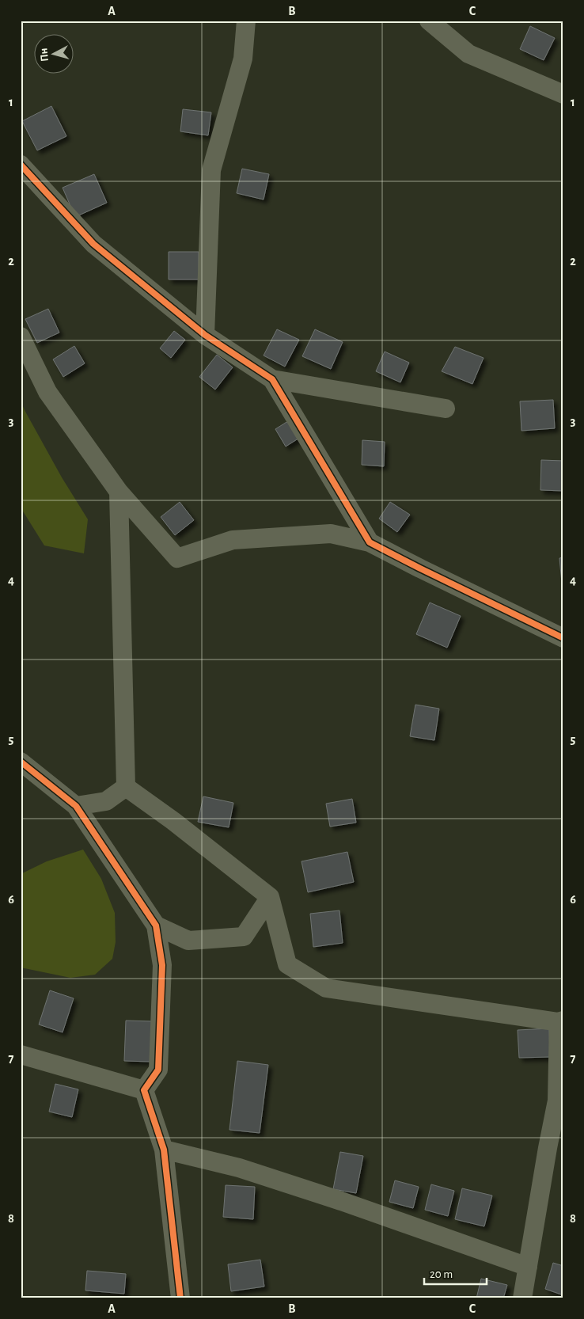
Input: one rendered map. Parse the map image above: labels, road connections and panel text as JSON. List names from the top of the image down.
{
  "scale_bar": "20 m",
  "north": "left",
  "grid": {
    "columns": ["A", "B", "C"],
    "rows": [
      "1",
      "2",
      "3",
      "4",
      "5",
      "6",
      "7",
      "8"
    ]
  }
}
